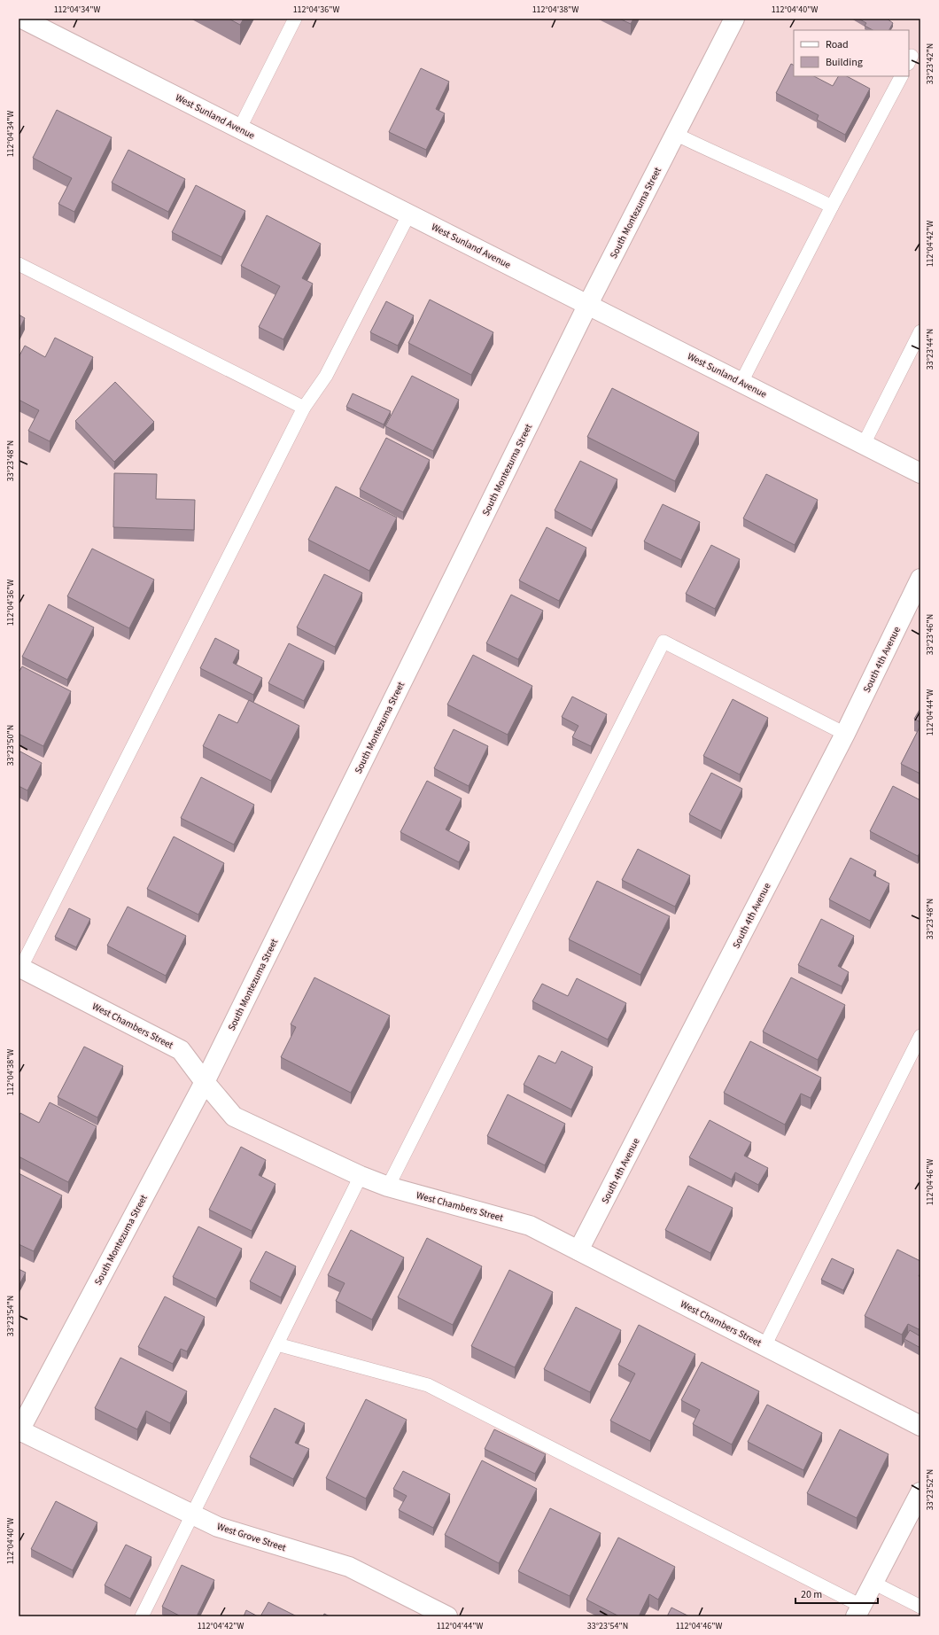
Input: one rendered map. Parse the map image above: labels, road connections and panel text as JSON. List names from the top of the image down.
{
  "streets": {
    "street": [
      "West Sunland Avenue",
      "South Montezuma Street",
      "South 4th Avenue",
      "West Chambers Street",
      "West Grove Street"
    ]
  },
  "crossings": [
    ["West Sunland Avenue", "South Montezuma Street"],
    ["South Montezuma Street", "West Chambers Street"],
    ["South Montezuma Street", "West Grove Street"],
    ["South 4th Avenue", "West Chambers Street"]
  ],
  "legend": ["Road", "Building"],
  "scale_bar": "20 m",
  "coordinates": [
    "112°04'34\"W",
    "112°04'36\"W",
    "112°04'38\"W",
    "112°04'40\"W",
    "33°23'42\"N",
    "112°04'42\"W",
    "33°23'44\"N",
    "33°23'48\"N",
    "33°23'46\"N",
    "112°04'44\"W",
    "33°23'50\"N",
    "112°04'46\"W",
    "33°23'54\"N",
    "33°23'52\"N"
  ]
}
